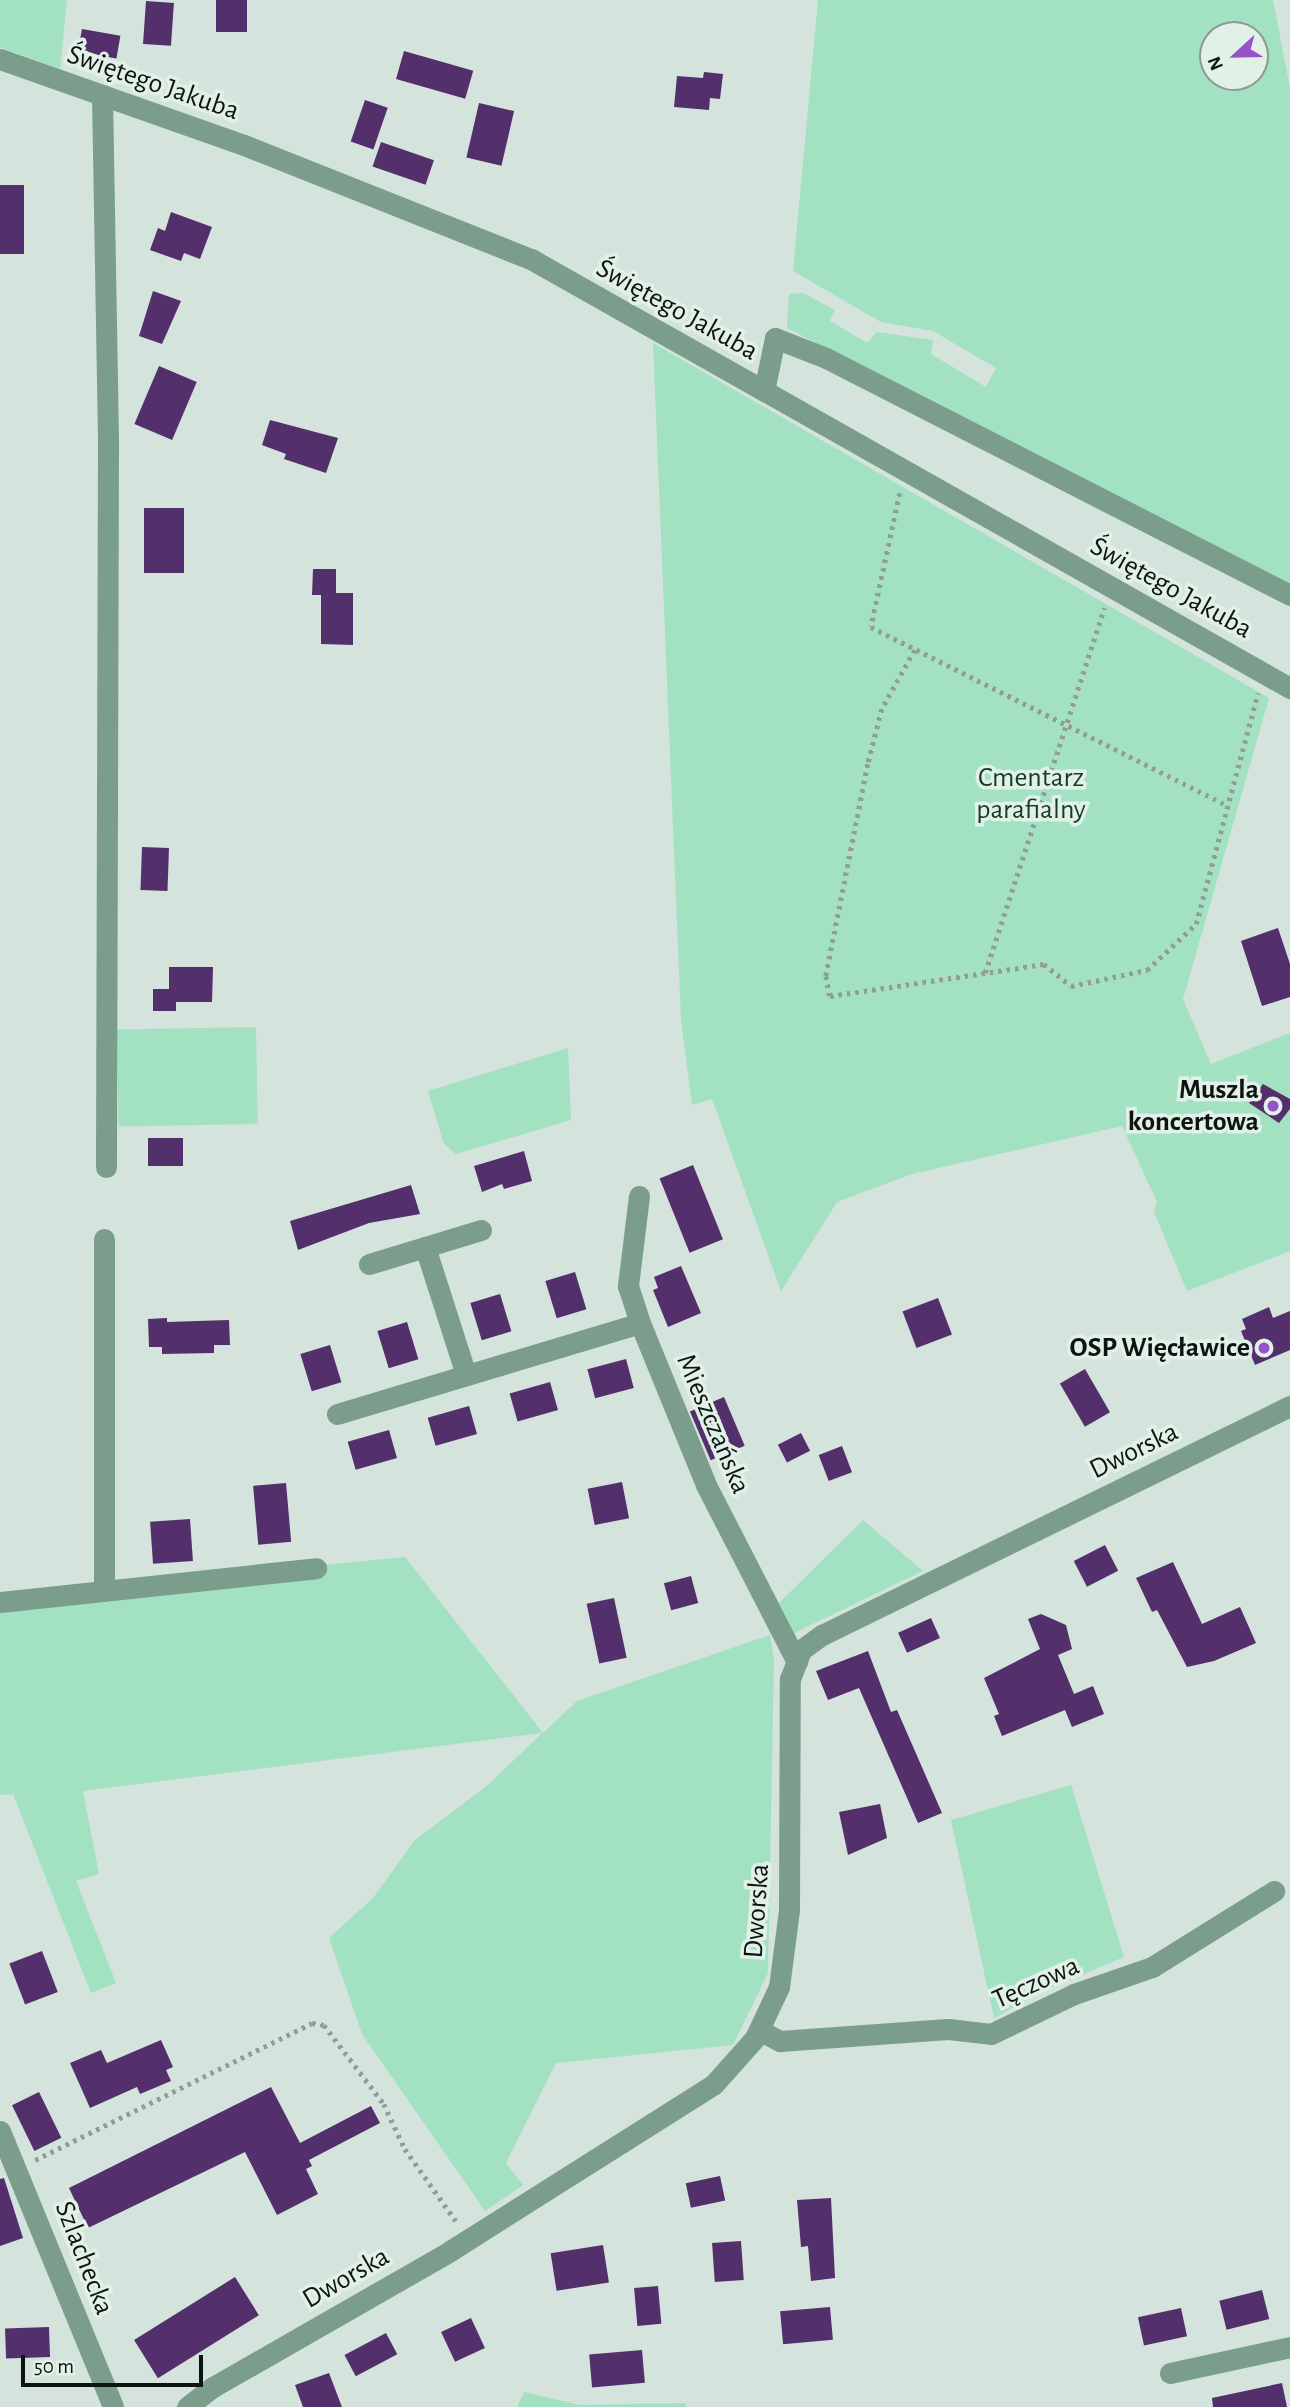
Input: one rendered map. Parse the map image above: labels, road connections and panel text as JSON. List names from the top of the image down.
{
  "streets": {
    "street": [
      "Świętego Jakuba",
      "Mieszczańska",
      "Dworska",
      "Tęczowa",
      "Szlachecka"
    ]
  },
  "crossings": [
    ["Mieszczańska", "Dworska"],
    ["Dworska", "Tęczowa"]
  ],
  "parks": ["Cmentarz parafialny"],
  "places": ["Muszla koncertowa", "OSP Więcławice"],
  "scale_bar": "50 m",
  "north": "left"
}
